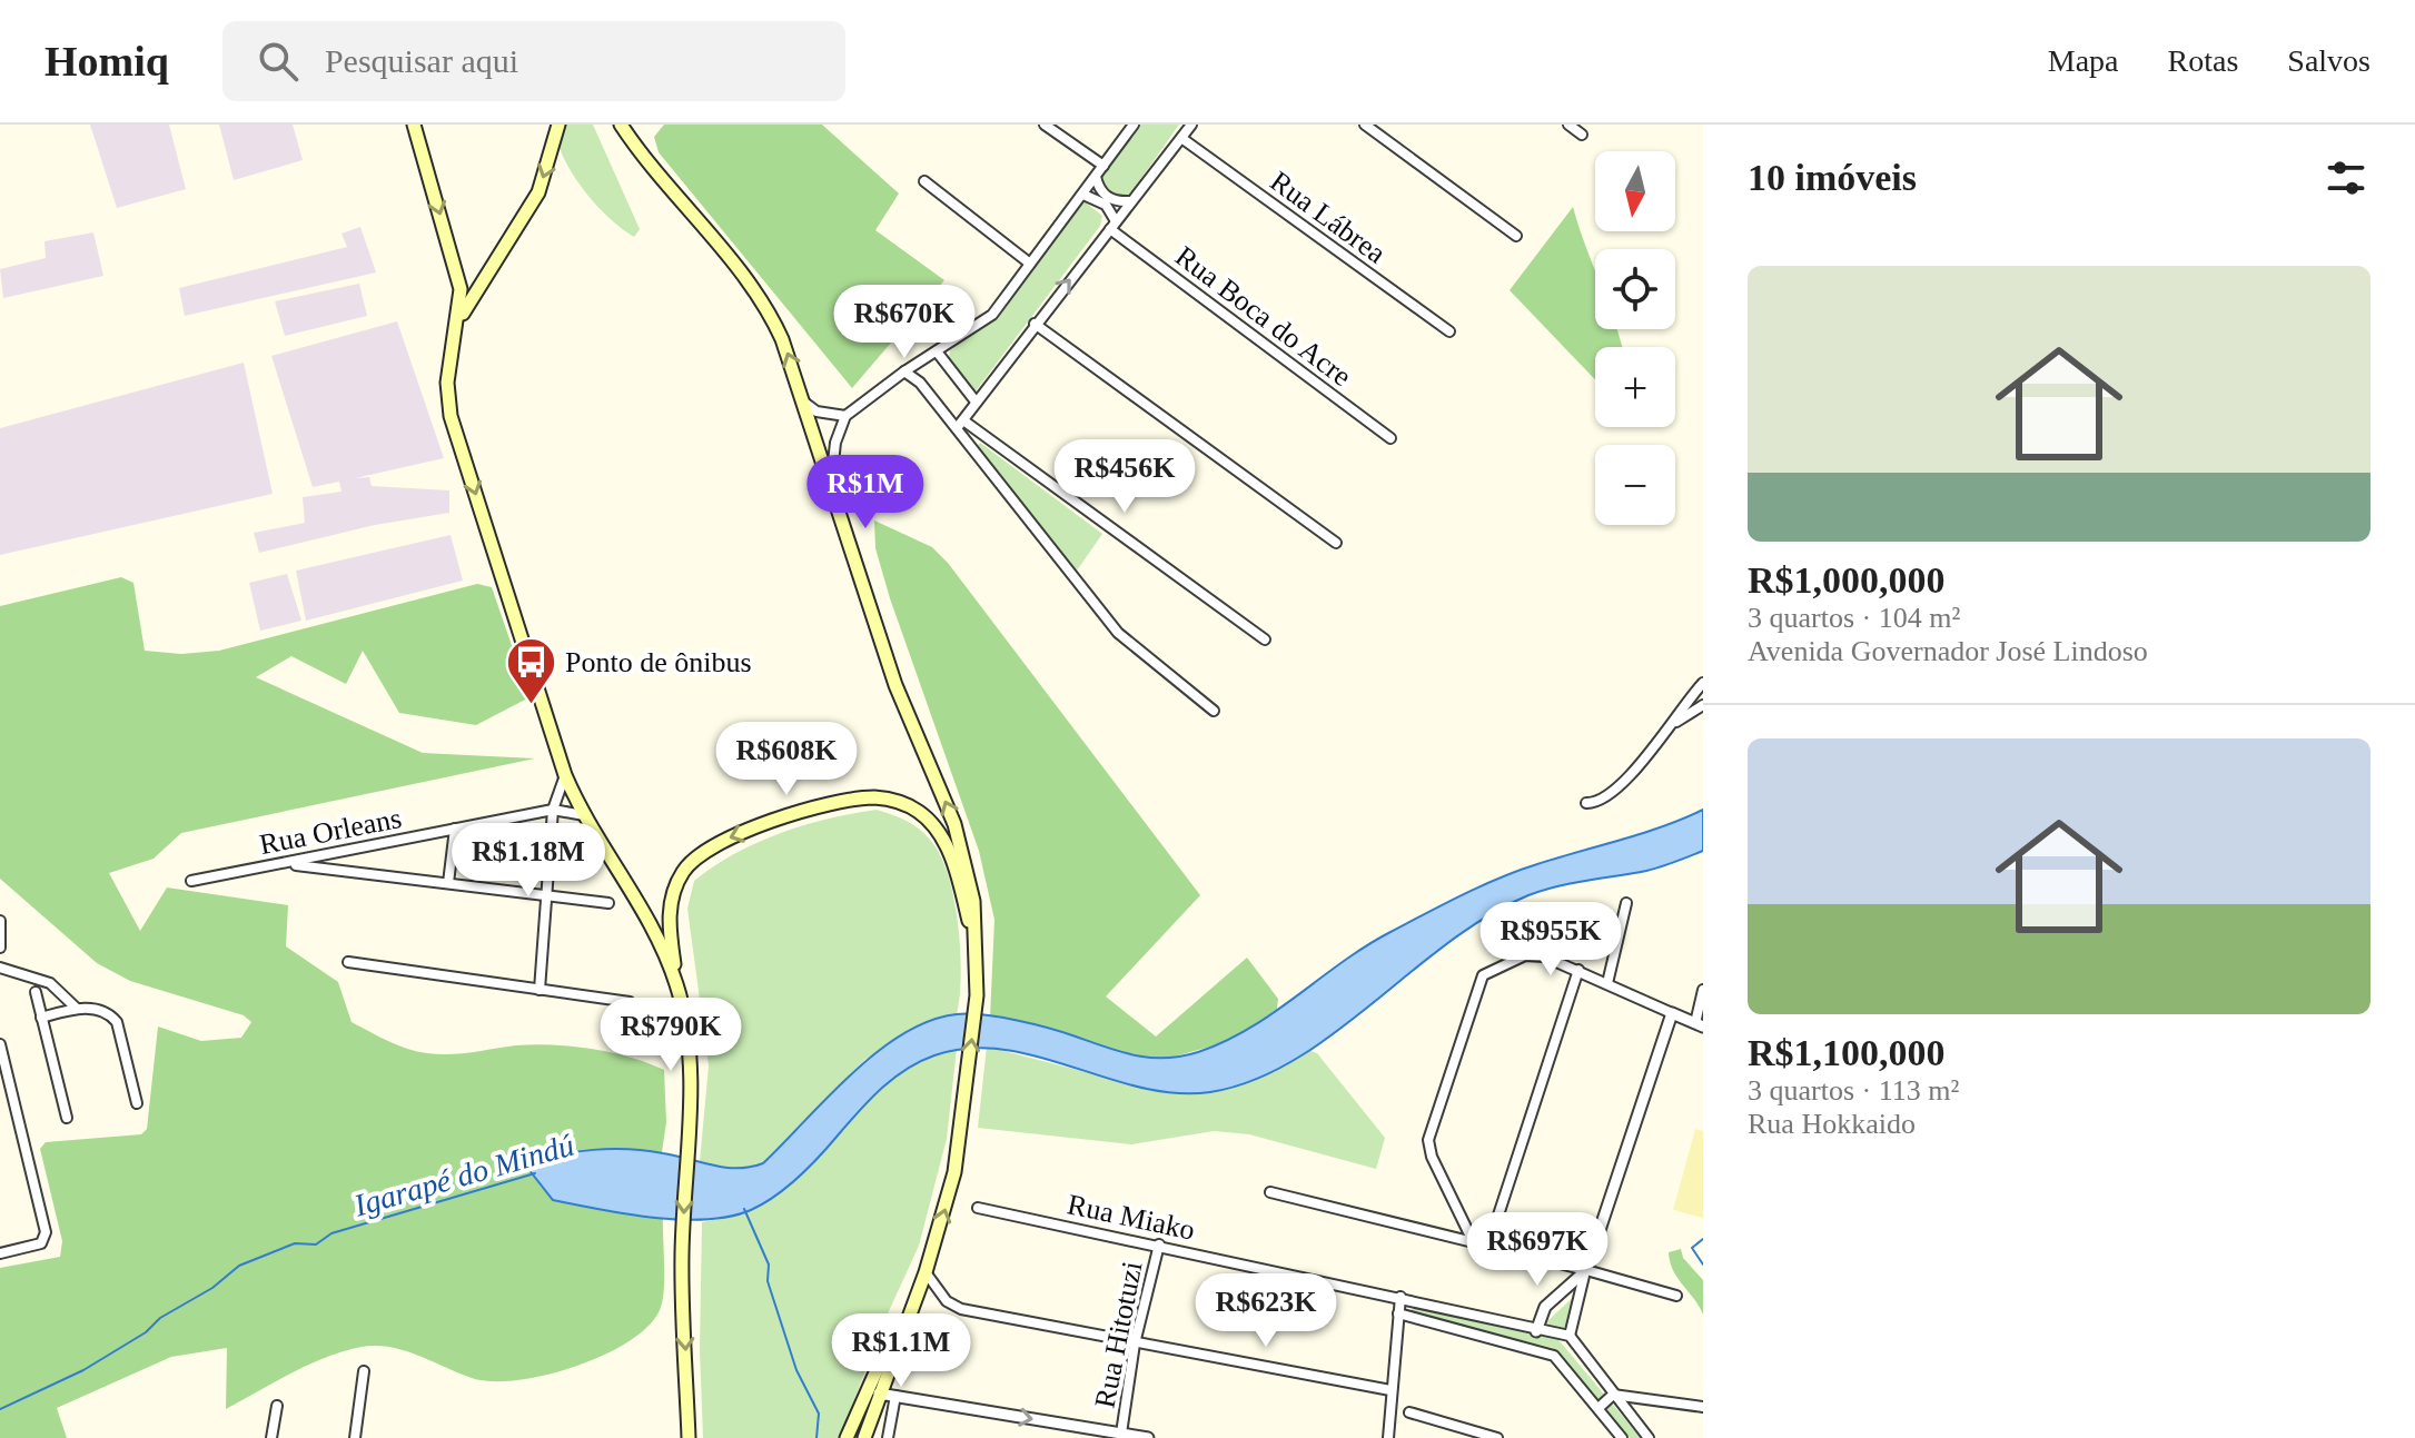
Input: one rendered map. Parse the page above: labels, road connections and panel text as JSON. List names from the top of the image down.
{
  "streets": {
    "street": [
      "Rua Lábrea",
      "Rua Boca do Acre",
      "Rua Orleans",
      "Rua Miako",
      "Rua Hitotuzi"
    ]
  },
  "crossings": [
    ["Rua Miako", "Rua Hitotuzi"]
  ],
  "water": ["Igarapé do Mindú"],
  "places": {
    "bus stop": ["Ponto de ônibus"]
  },
  "north": "bottom",
  "page": {
    "header": "Homiq",
    "search": "Pesquisar aqui",
    "nav": ["Mapa", "Rotas", "Salvos"],
    "heading": "10 imóveis",
    "map_buttons": ["+", "−"],
    "list": [
      {
        "name": "R$1,000,000",
        "note": "3 quartos · 104 m² · Avenida Governador José Lindoso"
      },
      {
        "name": "R$1,100,000",
        "note": "3 quartos · 113 m² · Rua Hokkaido"
      }
    ],
    "price": [
      "R$670K",
      "R$456K",
      "R$1M",
      "R$608K",
      "R$1.18M",
      "R$955K",
      "R$790K",
      "R$697K",
      "R$623K",
      "R$1.1M"
    ]
  }
}
